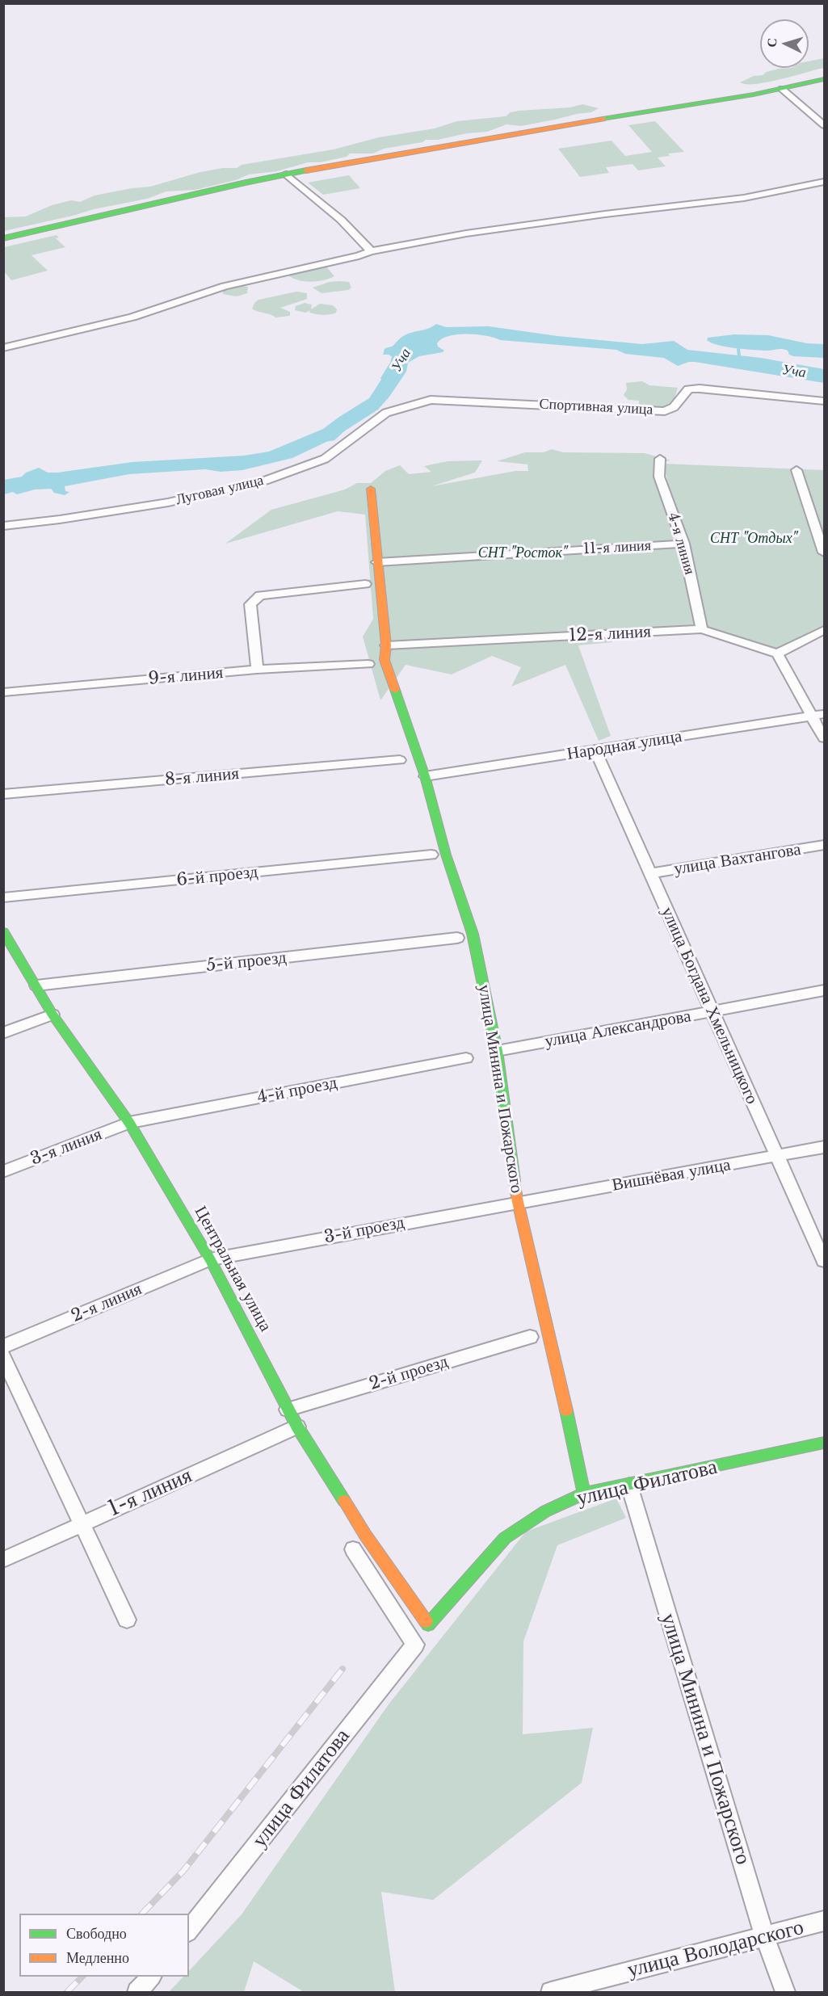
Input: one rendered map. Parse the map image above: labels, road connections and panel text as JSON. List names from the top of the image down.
{
  "streets": {
    "street": [
      "Спортивная улица",
      "Луговая улица",
      "4-я линия",
      "11-я линия",
      "12-я линия",
      "9-я линия",
      "Народная улица",
      "8-я линия",
      "улица Вахтангова",
      "6-й проезд",
      "5-й проезд",
      "улица Богдана Хмельницкого",
      "улица Александрова",
      "улица Минина и Пожарского",
      "4-й проезд",
      "3-я линия",
      "Вишнёвая улица",
      "3-й проезд",
      "Центральная улица",
      "2-я линия",
      "2-й проезд",
      "улица Филатова",
      "1-я линия",
      "улица Володарского"
    ]
  },
  "crossings": [
    ["Спортивная улица", "Луговая улица"],
    ["4-я линия", "11-я линия"],
    ["4-я линия", "12-я линия"],
    ["11-я линия", "улица Минина и Пожарского"],
    ["12-я линия", "улица Минина и Пожарского"],
    ["Народная улица", "улица Богдана Хмельницкого"],
    ["Народная улица", "улица Минина и Пожарского"],
    ["улица Вахтангова", "улица Богдана Хмельницкого"],
    ["5-й проезд", "Центральная улица"],
    ["улица Богдана Хмельницкого", "улица Александрова"],
    ["улица Богдана Хмельницкого", "Вишнёвая улица"],
    ["улица Александрова", "улица Минина и Пожарского"],
    ["улица Минина и Пожарского", "Вишнёвая улица"],
    ["улица Минина и Пожарского", "3-й проезд"],
    ["улица Минина и Пожарского", "улица Филатова"],
    ["улица Минина и Пожарского", "улица Володарского"],
    ["4-й проезд", "3-я линия"],
    ["4-й проезд", "Центральная улица"],
    ["3-я линия", "Центральная улица"],
    ["Вишнёвая улица", "3-й проезд"],
    ["3-й проезд", "Центральная улица"],
    ["3-й проезд", "2-я линия"],
    ["Центральная улица", "2-я линия"],
    ["Центральная улица", "2-й проезд"],
    ["Центральная улица", "улица Филатова"],
    ["Центральная улица", "1-я линия"]
  ],
  "water": ["Уча"],
  "parks": ["СНТ \"Отдых\"", "СНТ \"Росток\""],
  "legend": ["Свободно", "Медленно"],
  "north": "left"
}
